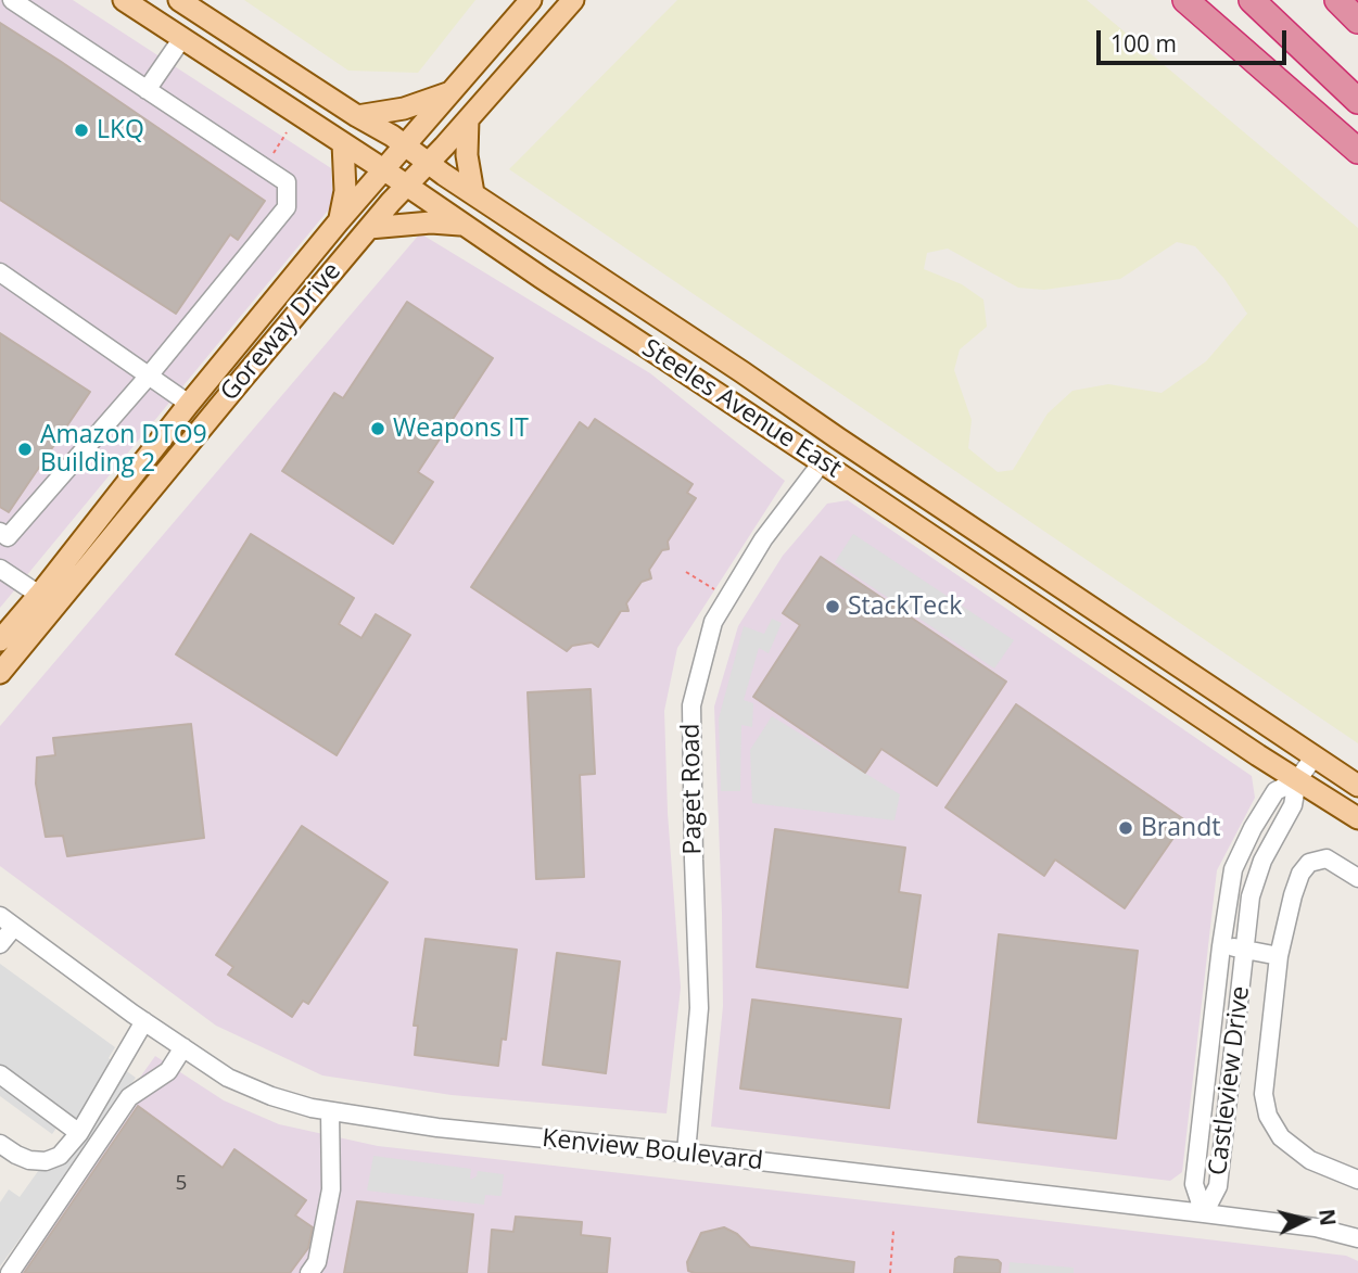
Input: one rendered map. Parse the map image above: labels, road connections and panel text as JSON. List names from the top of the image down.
{
  "streets": {
    "main road": ["Goreway Drive", "Steeles Avenue East"],
    "street": ["Paget Road", "Castleview Drive", "Kenview Boulevard"]
  },
  "crossings": [
    ["Goreway Drive", "Steeles Avenue East"],
    ["Steeles Avenue East", "Paget Road"],
    ["Steeles Avenue East", "Castleview Drive"],
    ["Paget Road", "Kenview Boulevard"],
    ["Castleview Drive", "Kenview Boulevard"]
  ],
  "places": [
    "LKQ",
    "Weapons IT",
    "Amazon DTO9 Building 2",
    "StackTeck",
    "Brandt"
  ],
  "house_numbers": ["5"],
  "scale_bar": "100 m",
  "north": "right"
}
